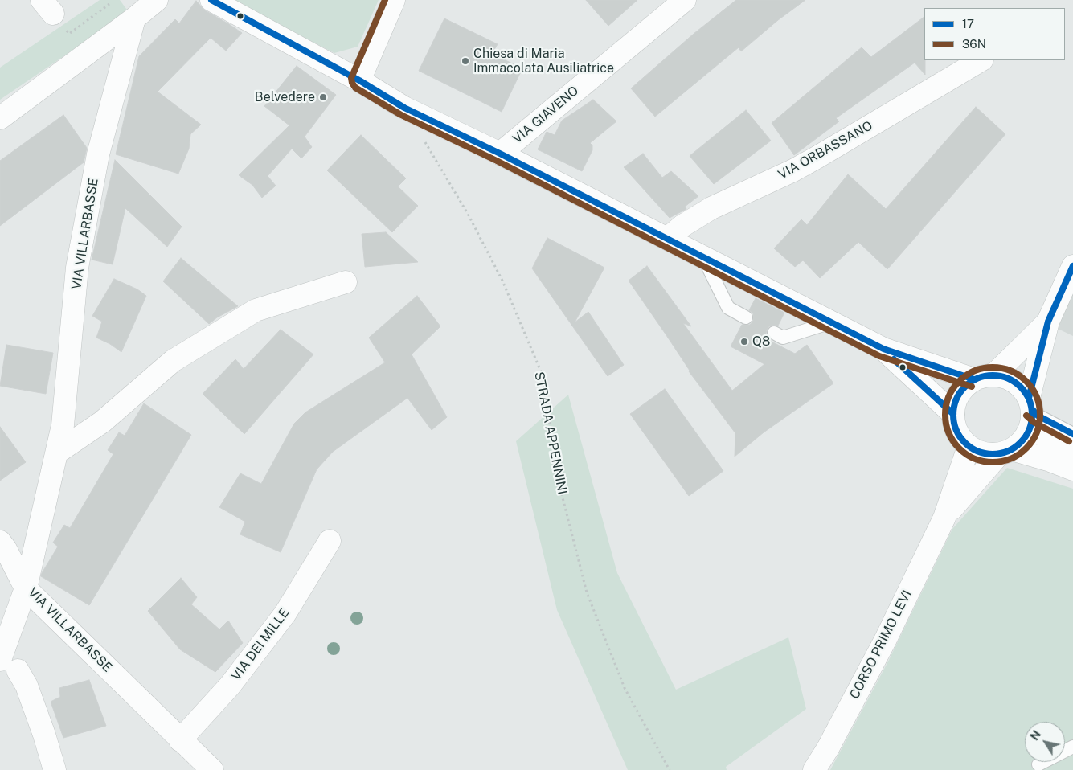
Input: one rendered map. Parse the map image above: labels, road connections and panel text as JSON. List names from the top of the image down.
{
  "streets": {
    "street": [
      "VIA GIAVENO",
      "VIA ORBASSANO",
      "VIA VILLARBASSE",
      "VIA DEI MILLE",
      "CORSO PRIMO LEVI"
    ],
    "path": ["STRADA APPENNINI"]
  },
  "crossings": [
    ["VIA VILLARBASSE", "VIA DEI MILLE"]
  ],
  "places": ["Chiesa di Maria Immacolata Ausiliatrice", "Belvedere", "Q8"],
  "lines": ["transit line 17", "transit line 36N"],
  "legend": ["17", "36N"],
  "north": "top left"
}
